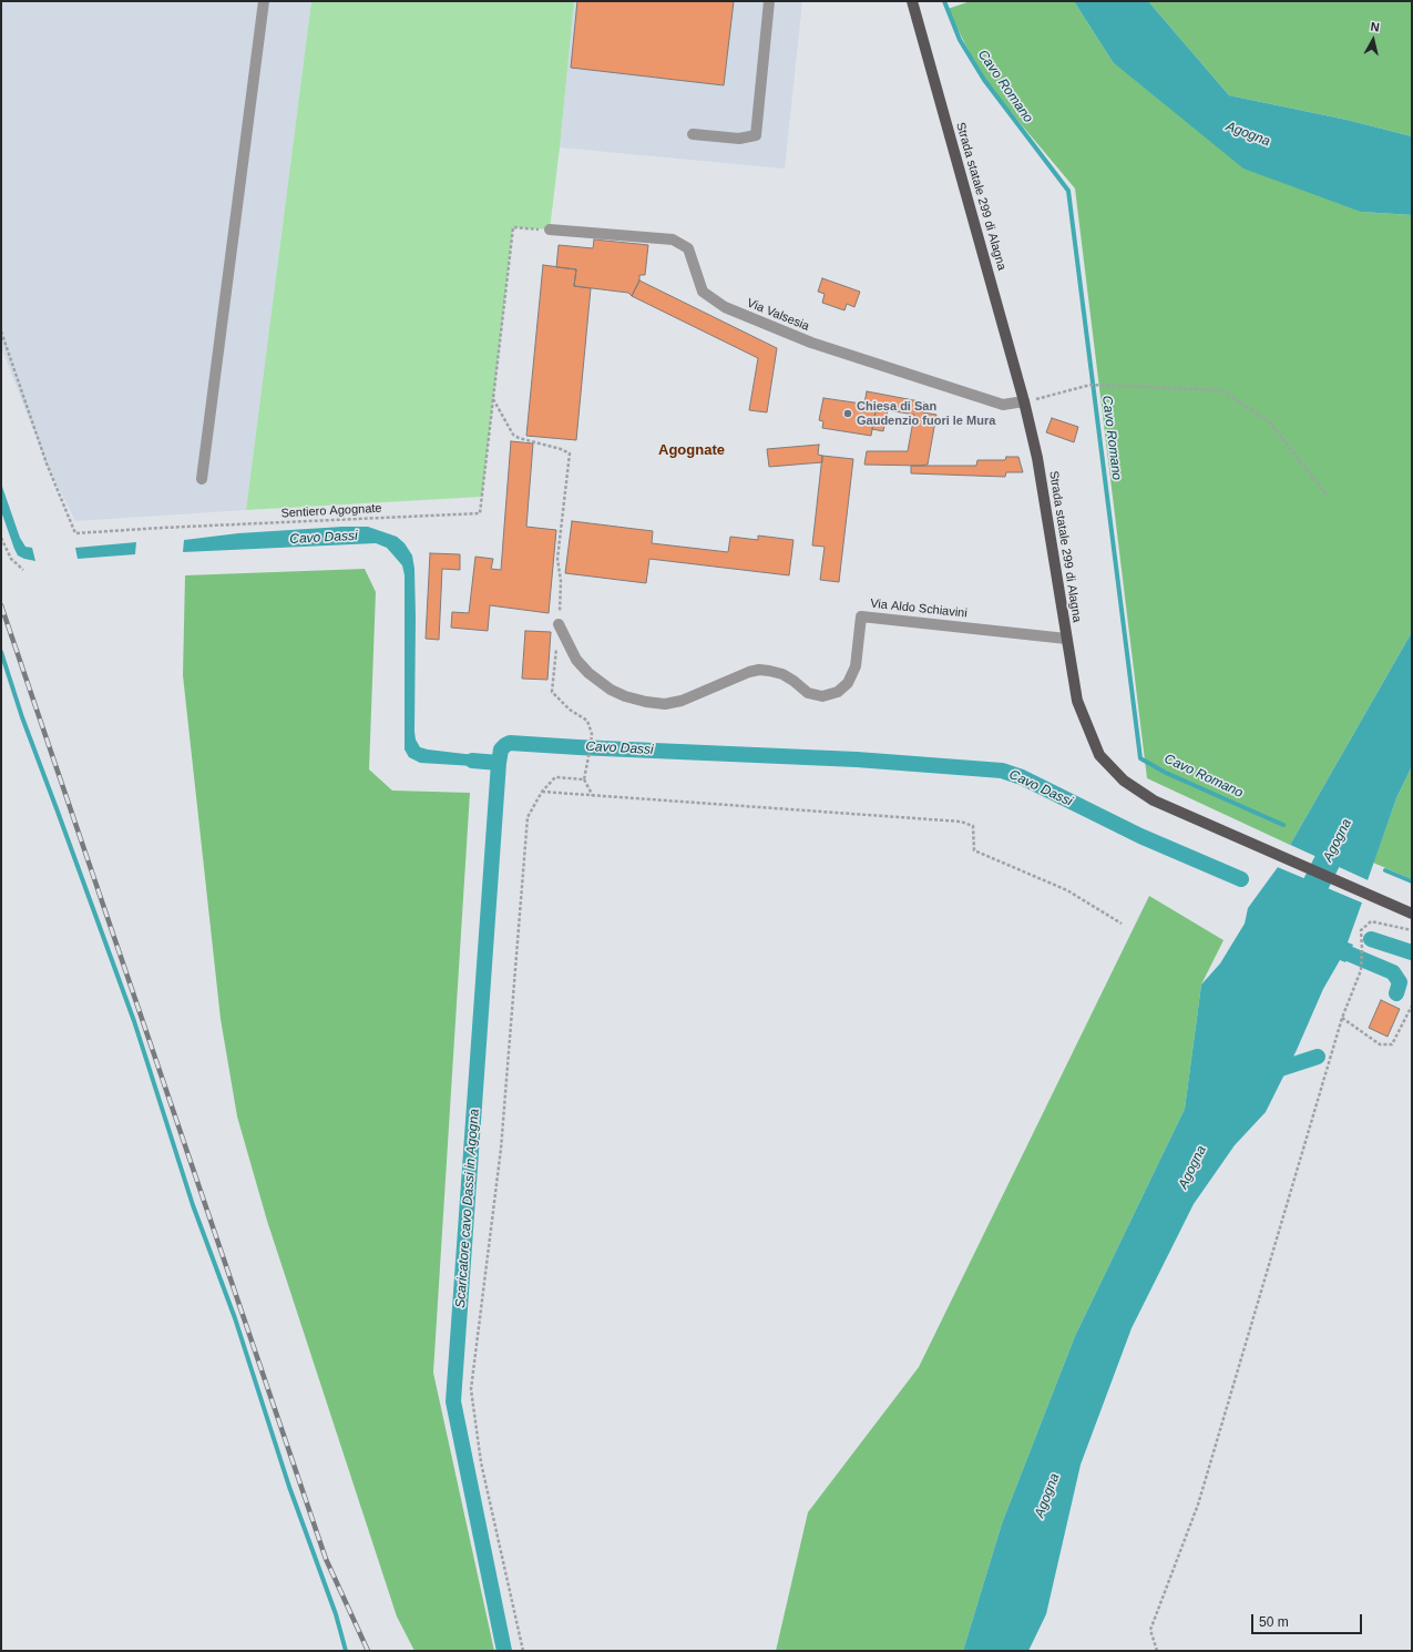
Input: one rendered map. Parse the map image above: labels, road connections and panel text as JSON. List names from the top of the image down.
{
  "streets": {
    "main road": ["Strada statale 299 di Alagna"],
    "street": ["Via Valsesia", "Via Aldo Schiavini"],
    "path": ["Sentiero Agognate"]
  },
  "crossings": [
    ["Strada statale 299 di Alagna", "Via Valsesia"],
    ["Strada statale 299 di Alagna", "Via Aldo Schiavini"],
    ["Via Valsesia", "Sentiero Agognate"]
  ],
  "districts": ["Agognate"],
  "water": [
    "Cavo Romano",
    "Agogna",
    "Cavo Dassi",
    "Scaricatore cavo Dassi in Agogna"
  ],
  "places": ["Chiesa di San Gaudenzio fuori le Mura"],
  "scale_bar": "50 m",
  "north": "top"
}
